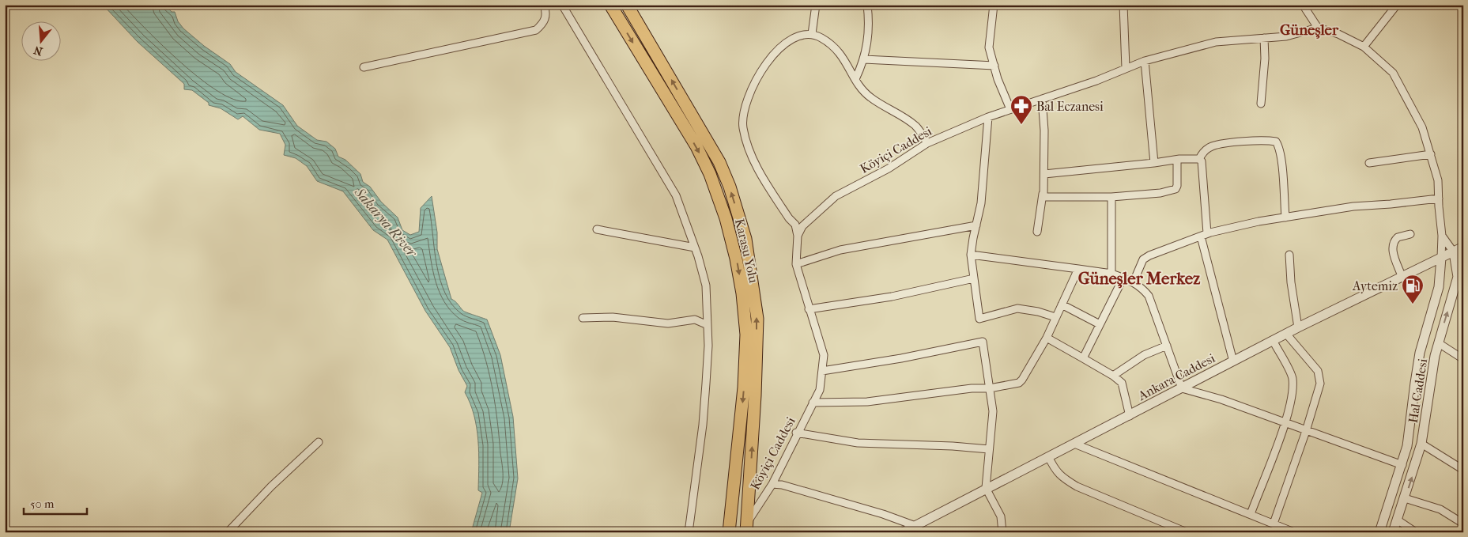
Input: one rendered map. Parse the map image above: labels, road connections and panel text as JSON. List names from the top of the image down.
{
  "streets": {
    "highway": ["Karasu Yolu"],
    "street": ["Köyiçi Caddesi", "Ankara Caddesi", "Hal Caddesi"]
  },
  "crossings": [
    ["Köyiçi Caddesi", "Karasu Yolu"],
    ["Ankara Caddesi", "Hal Caddesi"]
  ],
  "districts": ["Güneşler", "Güneşler Merkez"],
  "water": ["Sakarya River"],
  "places": {
    "pharmacy": ["Bal Eczanesi"],
    "fuel station": ["Aytemiz"]
  },
  "scale_bar": "50 m",
  "north": "bottom"
}
